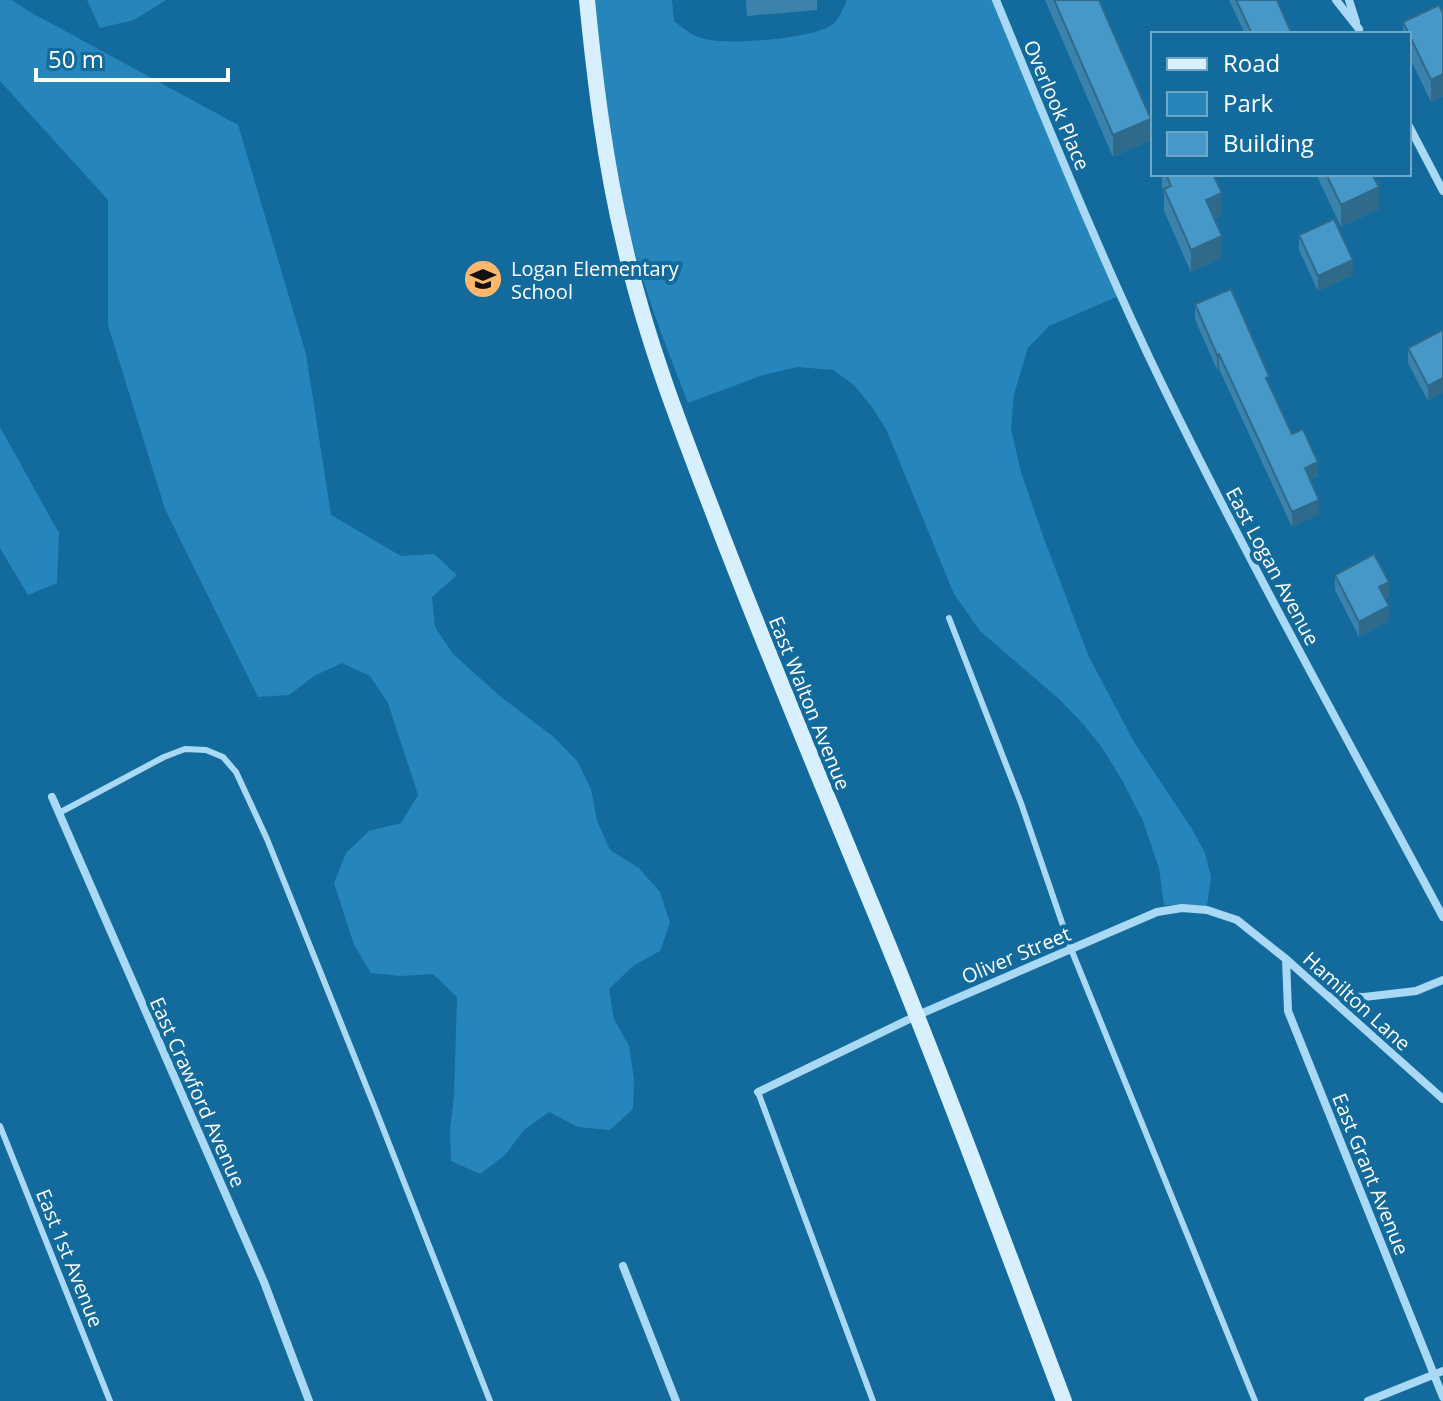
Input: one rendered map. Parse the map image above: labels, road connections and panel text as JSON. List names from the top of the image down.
{
  "streets": {
    "main road": ["East Walton Avenue"],
    "street": [
      "Overlook Place",
      "East Logan Avenue",
      "Oliver Street",
      "Hamilton Lane",
      "East Crawford Avenue",
      "East Grant Avenue"
    ],
    "lane": ["East 1st Avenue"]
  },
  "crossings": [
    ["Overlook Place", "East Logan Avenue"],
    ["East Walton Avenue", "Oliver Street"],
    ["Oliver Street", "Hamilton Lane"],
    ["Oliver Street", "East Grant Avenue"],
    ["Hamilton Lane", "East Grant Avenue"]
  ],
  "places": {
    "school or university": ["Logan Elementary School"]
  },
  "legend": ["Road", "Park", "Building"],
  "scale_bar": "50 m"
}
